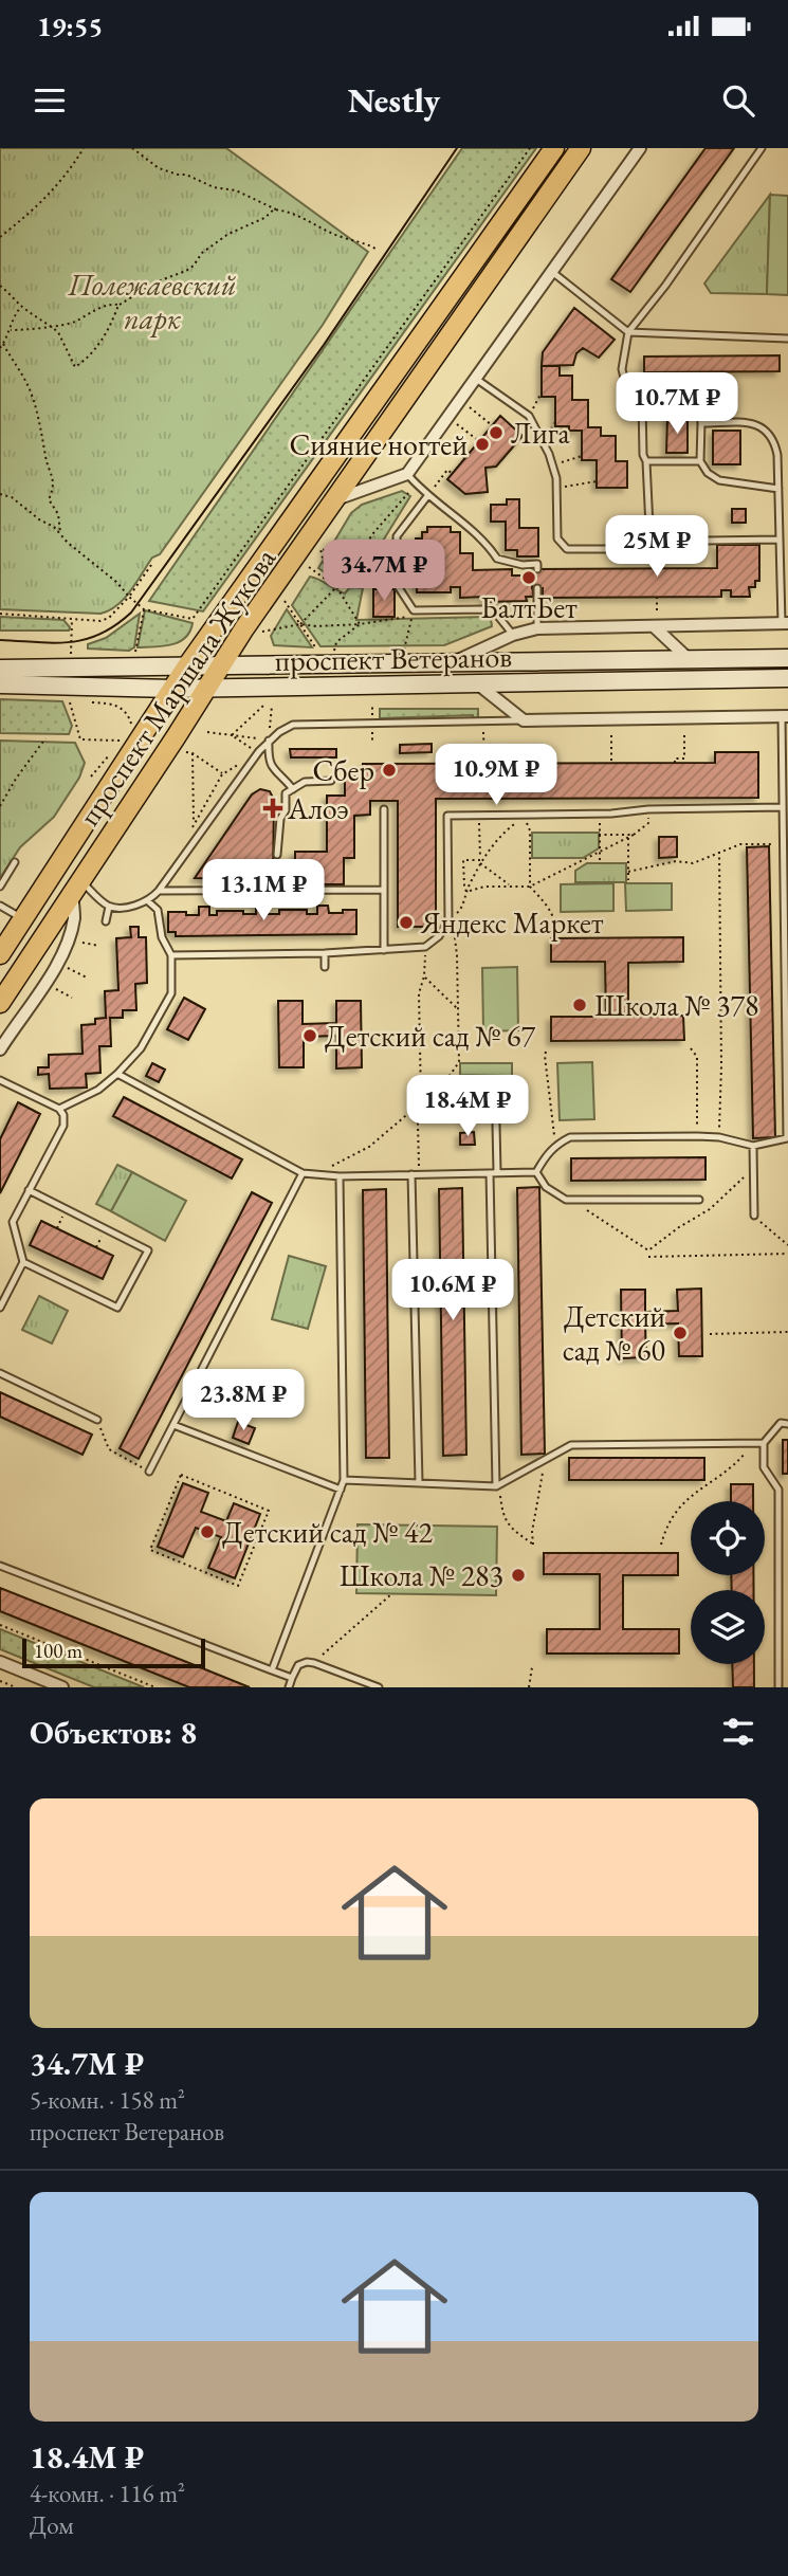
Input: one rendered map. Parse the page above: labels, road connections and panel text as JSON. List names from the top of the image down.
{
  "streets": {
    "main road": ["проспект Ветеранов", "проспект Маршала Жукова"]
  },
  "crossings": [
    ["проспект Ветеранов", "проспект Маршала Жукова"]
  ],
  "parks": ["Полежаевский парк"],
  "places": {
    "other": [
      "Лига",
      "Сияние ногтей",
      "БалтБет",
      "Сбер",
      "Яндекс Маркет",
      "Школа № 378",
      "Детский сад № 67",
      "Детский сад № 60",
      "Детский сад № 42",
      "Школа № 283"
    ],
    "health": ["Алоэ"]
  },
  "scale_bar": "100 m",
  "page": {
    "status": "19:55",
    "header": "Nestly",
    "price": [
      "10.7M ₽",
      "25M ₽",
      "34.7M ₽",
      "10.9M ₽",
      "13.1M ₽",
      "18.4M ₽",
      "10.6M ₽",
      "23.8M ₽"
    ],
    "scale": "100 m",
    "heading": "Объектов: 8",
    "list": [
      {
        "name": "34.7M ₽",
        "note": "5-комн. · 158 m² · проспект Ветеранов"
      },
      {
        "name": "18.4M ₽",
        "note": "4-комн. · 116 m² · Дом"
      }
    ]
  }
}
